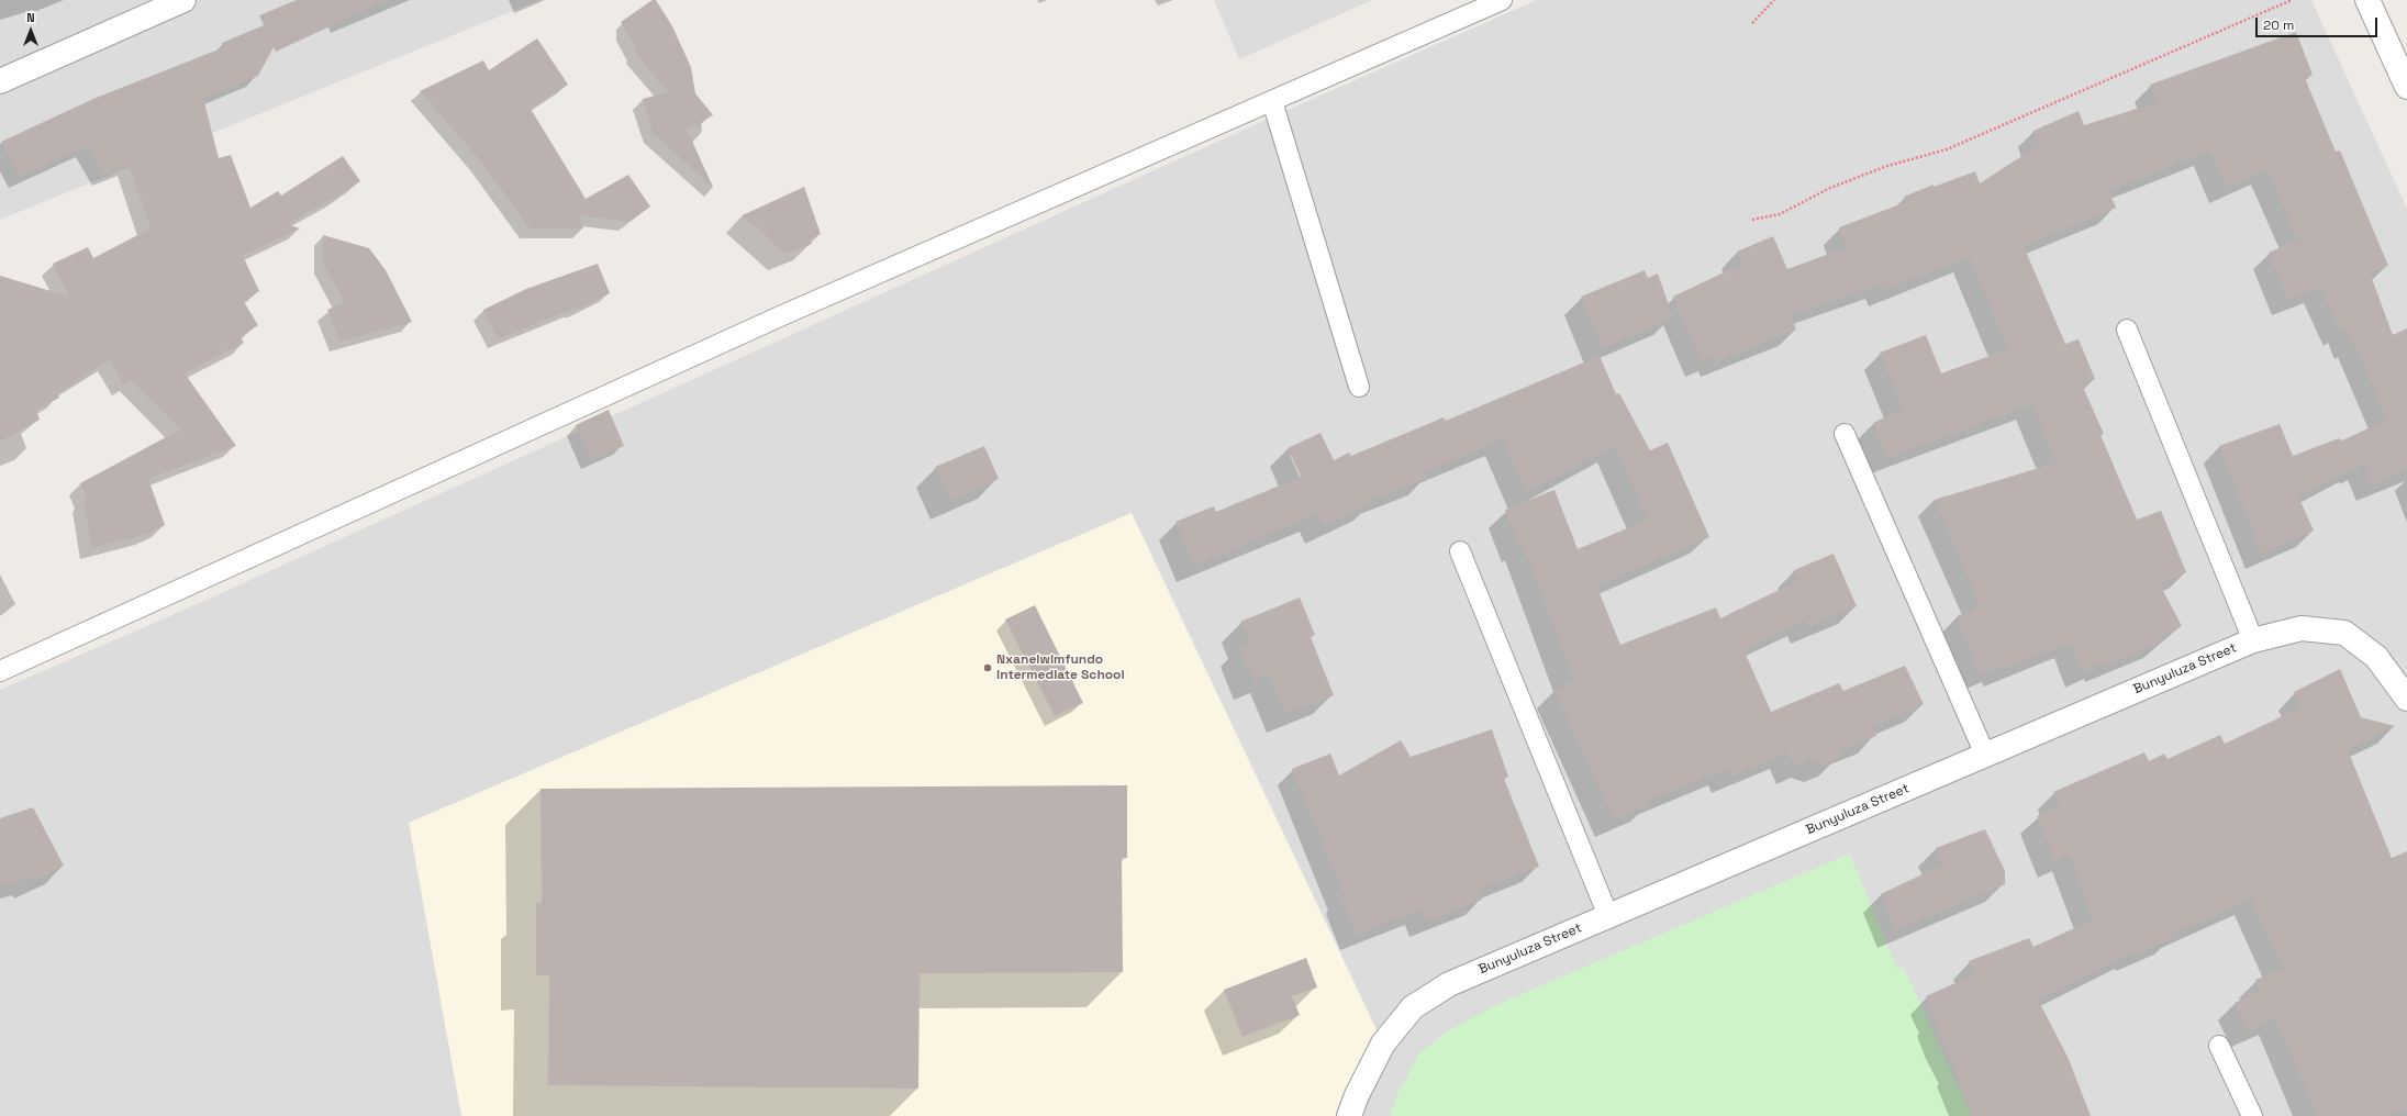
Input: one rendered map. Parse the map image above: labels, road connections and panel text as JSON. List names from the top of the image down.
{
  "streets": {
    "street": ["Bunyuluza Street"]
  },
  "places": ["Nxanelwimfundo Intermediate School"],
  "scale_bar": "20 m",
  "north": "top"
}
